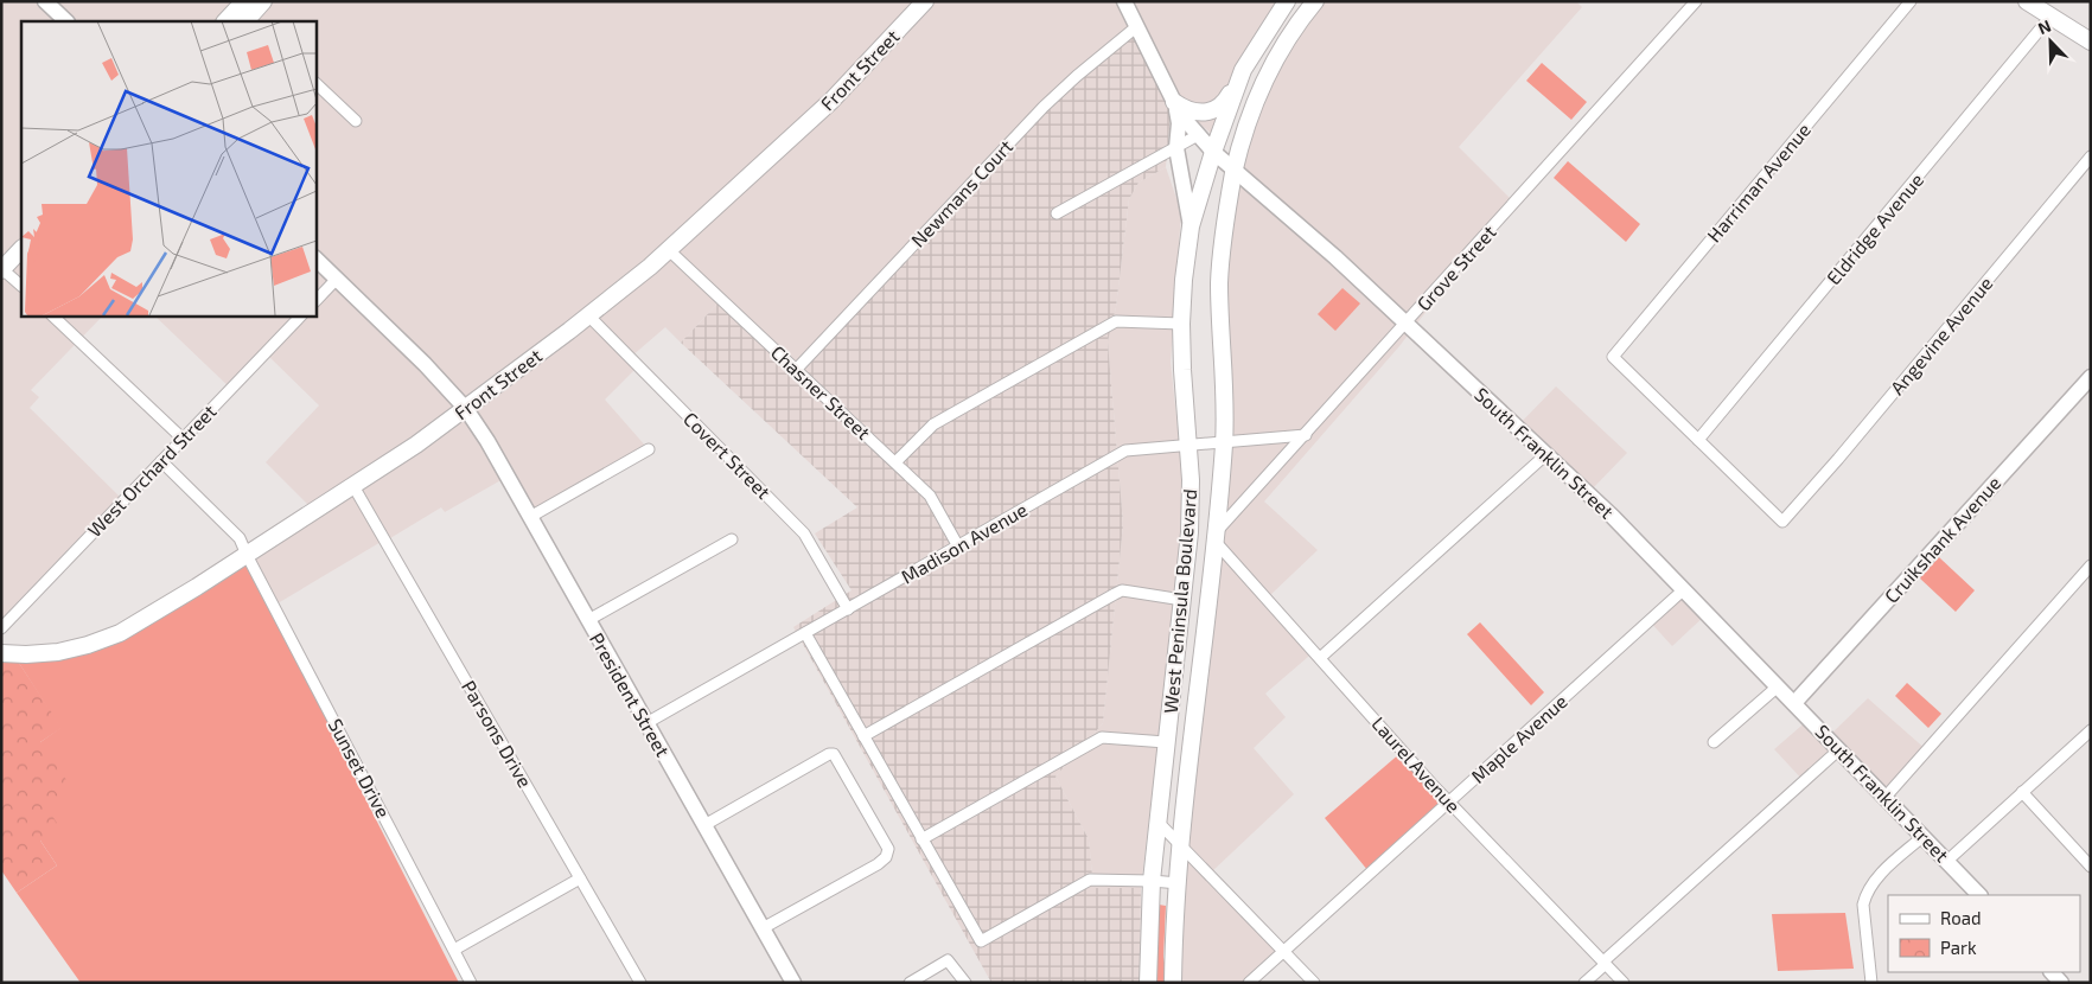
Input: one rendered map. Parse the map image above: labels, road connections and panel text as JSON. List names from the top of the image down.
{
  "streets": {
    "main road": [
      "Front Street",
      "South Franklin Street",
      "Cruikshank Avenue",
      "West Peninsula Boulevard",
      "President Street"
    ],
    "street": [
      "Harriman Avenue",
      "Newmans Court",
      "Eldridge Avenue",
      "Grove Street",
      "Angevine Avenue",
      "Chasner Street",
      "Covert Street",
      "West Orchard Street",
      "Madison Avenue",
      "Parsons Drive",
      "Maple Avenue",
      "Laurel Avenue",
      "Sunset Drive"
    ]
  },
  "crossings": [
    ["Front Street", "Chasner Street"],
    ["Front Street", "Covert Street"],
    ["Front Street", "President Street"],
    ["Front Street", "Parsons Drive"],
    ["Front Street", "Sunset Drive"],
    ["Harriman Avenue", "Eldridge Avenue"],
    ["Harriman Avenue", "Angevine Avenue"],
    ["Newmans Court", "Chasner Street"],
    ["Newmans Court", "South Franklin Street"],
    ["Eldridge Avenue", "Angevine Avenue"],
    ["Grove Street", "South Franklin Street"],
    ["Grove Street", "Madison Avenue"],
    ["Grove Street", "West Peninsula Boulevard"],
    ["Grove Street", "Laurel Avenue"],
    ["Chasner Street", "Madison Avenue"],
    ["South Franklin Street", "Cruikshank Avenue"],
    ["South Franklin Street", "West Peninsula Boulevard"],
    ["South Franklin Street", "Maple Avenue"],
    ["Covert Street", "Madison Avenue"],
    ["West Orchard Street", "Sunset Drive"],
    ["Madison Avenue", "West Peninsula Boulevard"],
    ["Madison Avenue", "President Street"],
    ["West Peninsula Boulevard", "Laurel Avenue"],
    ["Maple Avenue", "Laurel Avenue"]
  ],
  "legend": ["Road", "Park"],
  "north": "top left"
}
